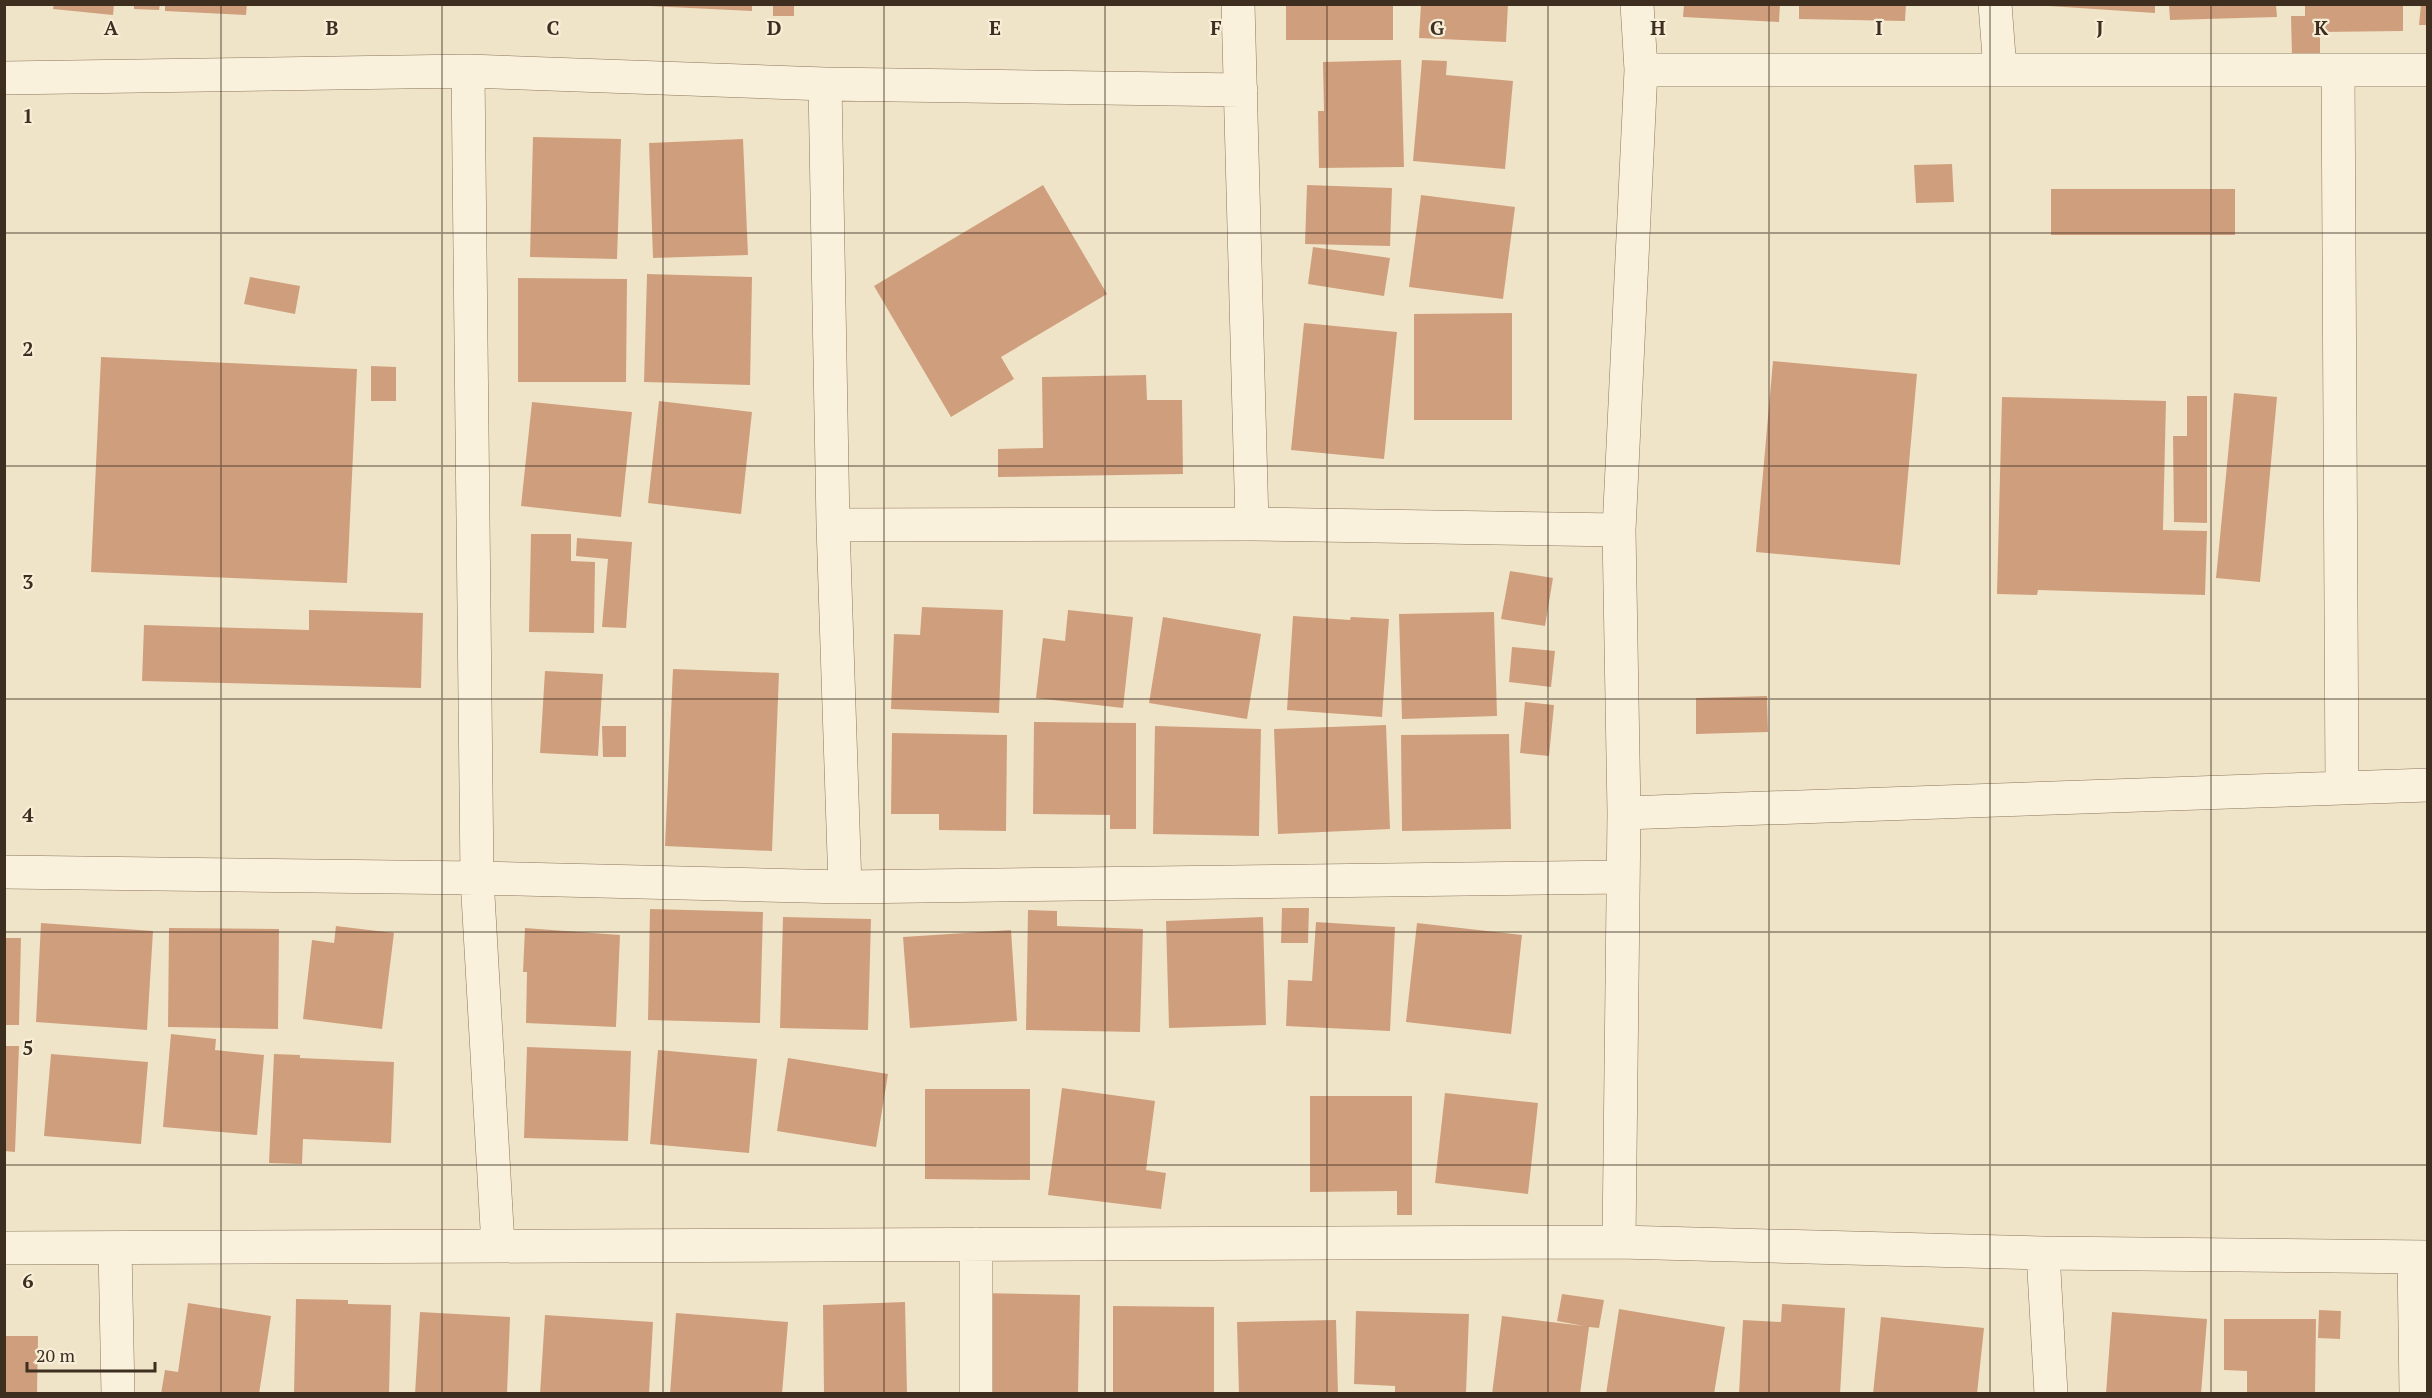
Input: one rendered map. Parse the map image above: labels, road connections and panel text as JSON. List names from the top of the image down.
{
  "scale_bar": "20 m",
  "grid": {
    "columns": [
      "A",
      "B",
      "C",
      "D",
      "E",
      "F",
      "G",
      "H",
      "I",
      "J",
      "K"
    ],
    "rows": [
      "1",
      "2",
      "3",
      "4",
      "5",
      "6"
    ]
  }
}
